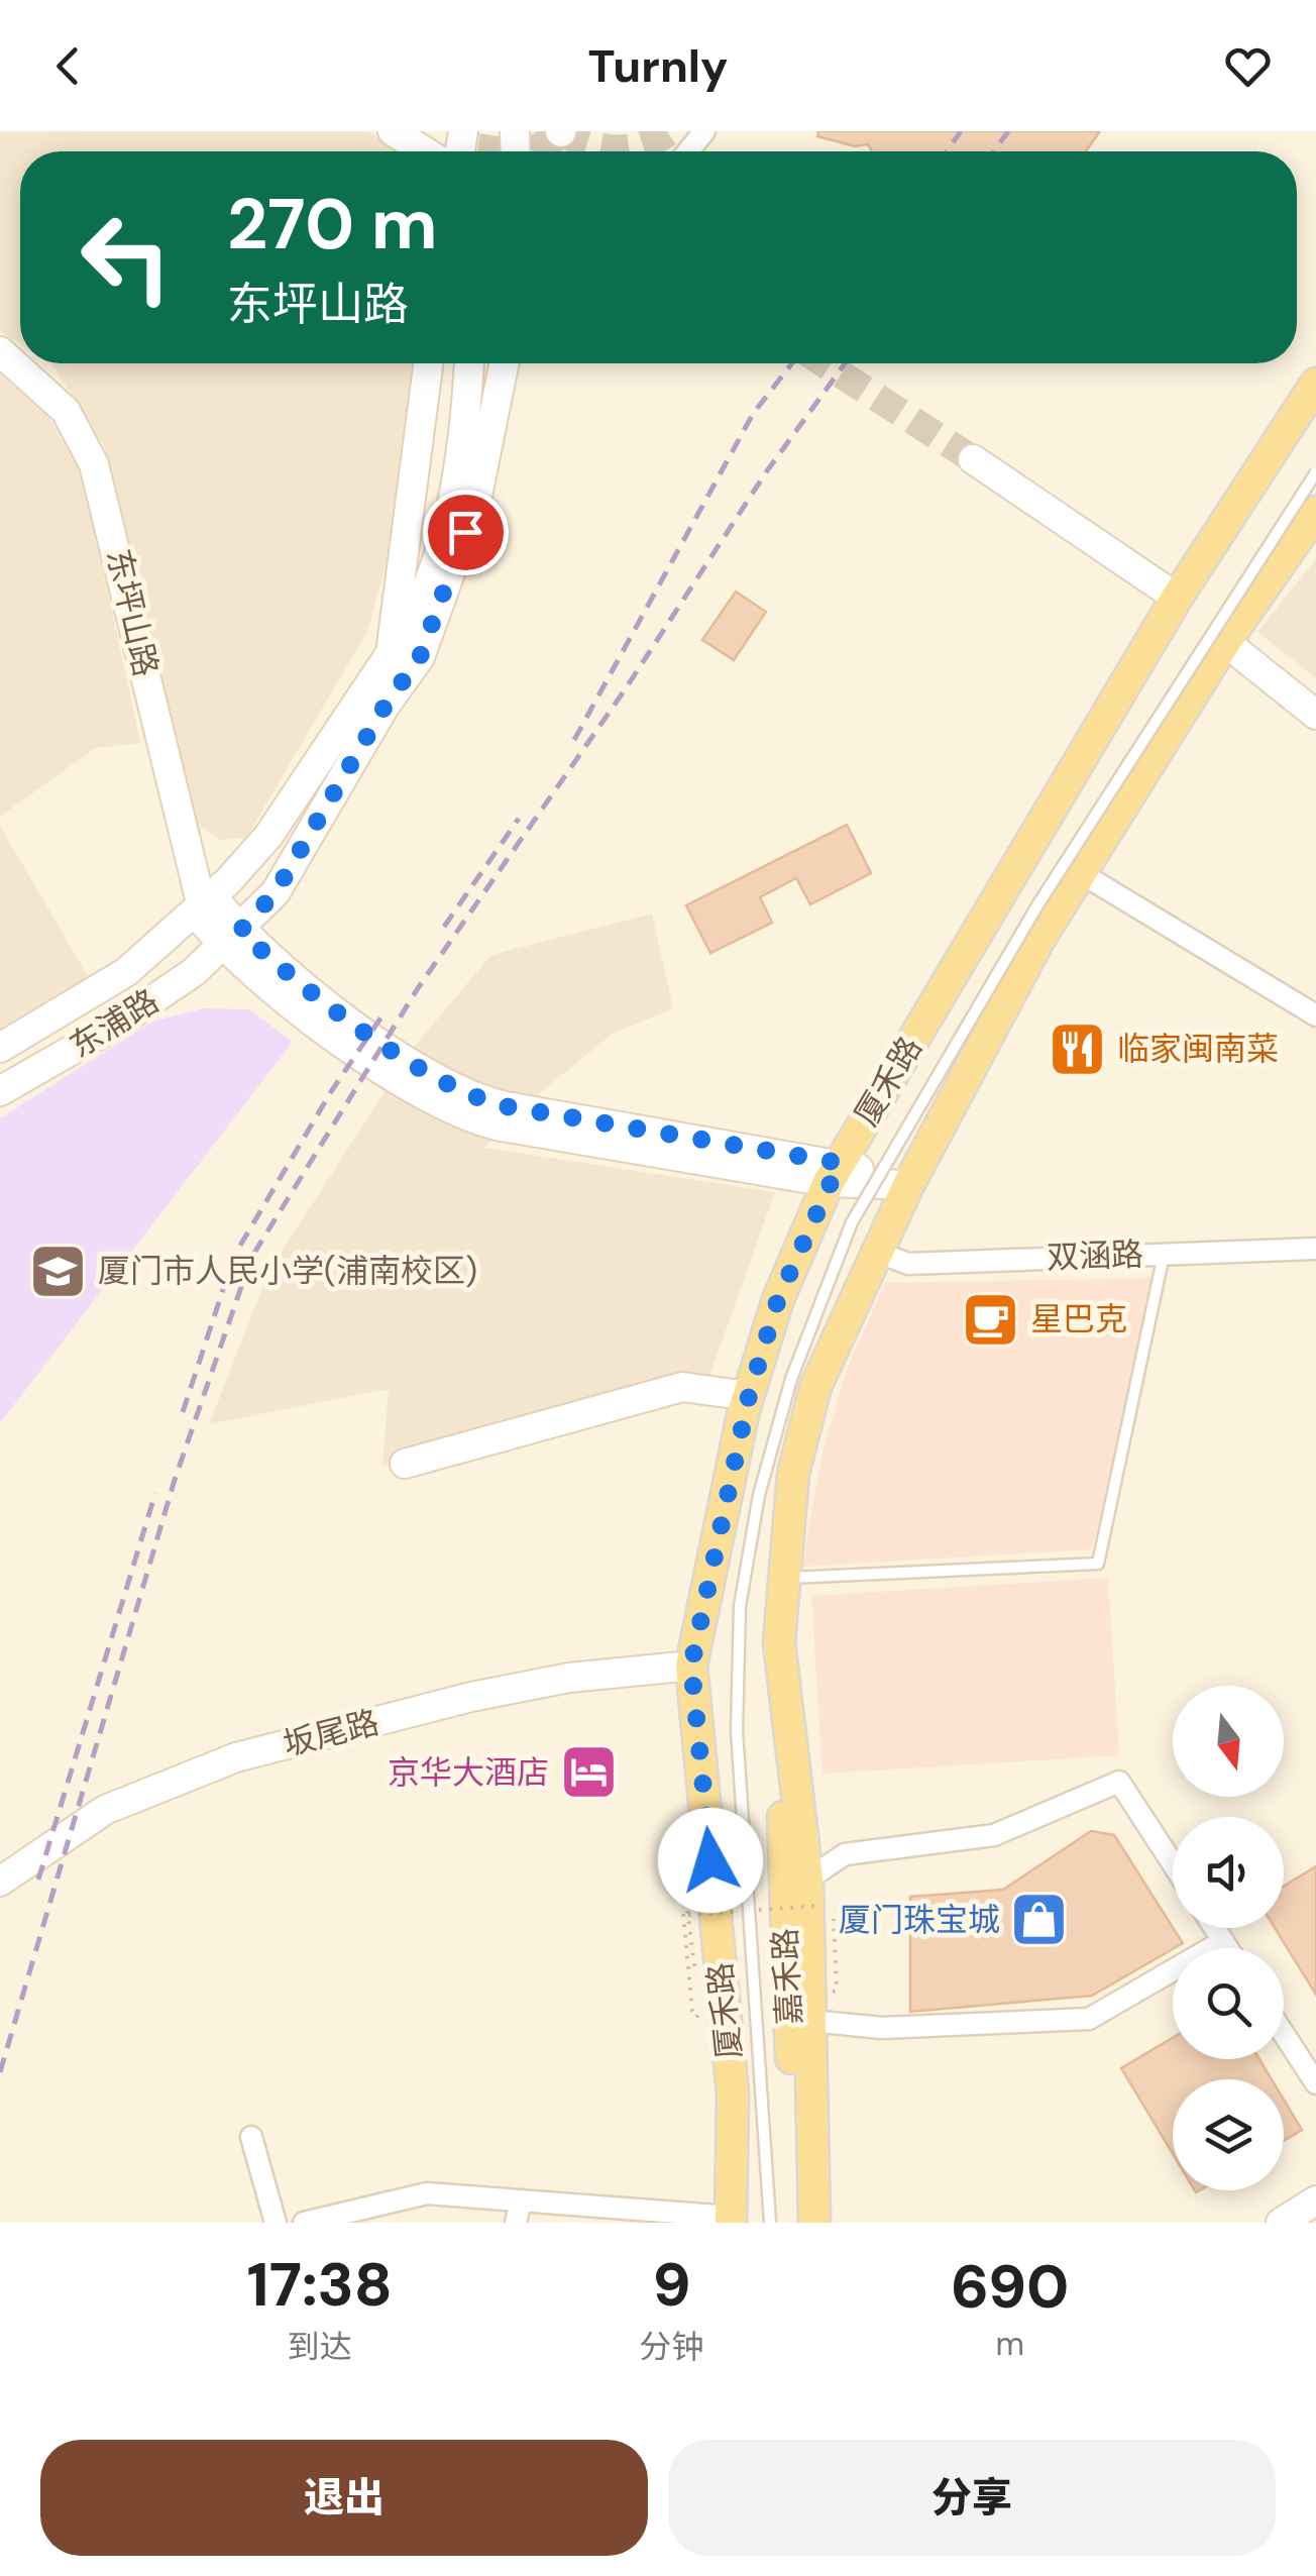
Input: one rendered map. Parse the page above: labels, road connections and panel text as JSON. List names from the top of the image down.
{
  "streets": {
    "main road": [
      "东坪山路",
      "东浦路",
      "厦禾路",
      "坂尾路",
      "嘉禾路"
    ],
    "street": ["双涵路"]
  },
  "crossings": [
    ["东坪山路", "东浦路"],
    ["厦禾路", "双涵路"],
    ["厦禾路", "坂尾路"],
    ["厦禾路", "嘉禾路"]
  ],
  "places": {
    "restaurant": ["临家闽南菜"],
    "school or university": ["厦门市人民小学(浦南校区)"],
    "cafe": ["星巴克"],
    "hotel": ["京华大酒店"],
    "shop": ["厦门珠宝城"]
  },
  "north": "bottom",
  "page": {
    "header": "Turnly",
    "turn": ["270 m", "东坪山路"],
    "eta": [
      "17:38",
      "到达",
      "9",
      "分钟",
      "690",
      "m"
    ],
    "buttons": ["退出", "分享"]
  }
}
